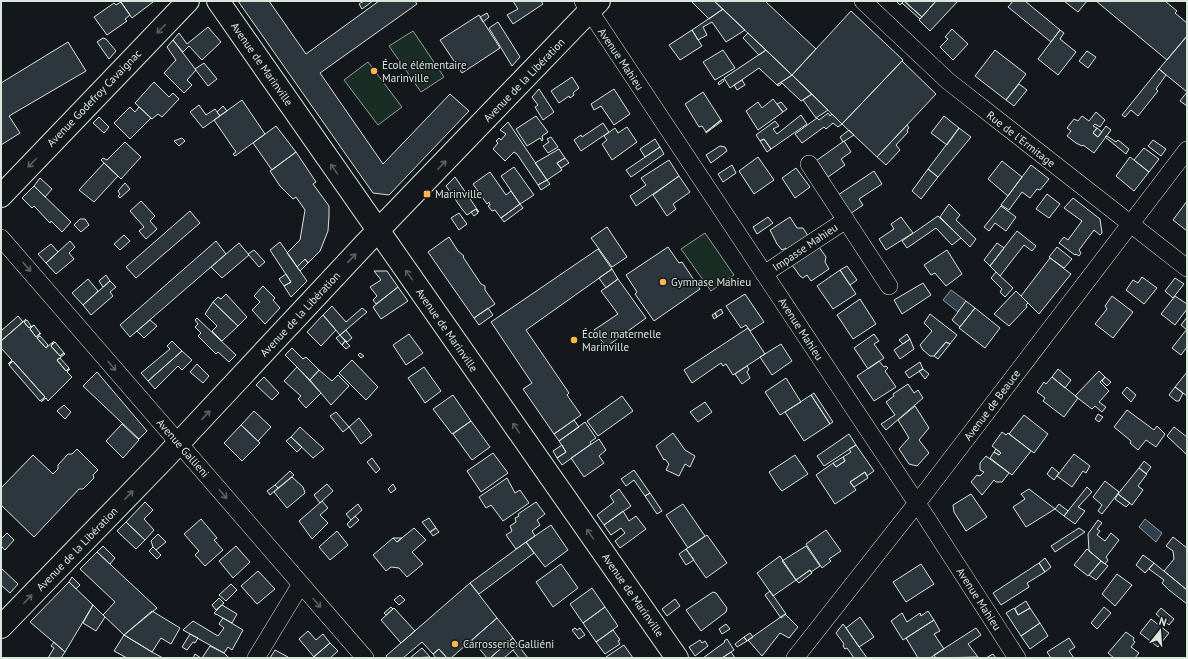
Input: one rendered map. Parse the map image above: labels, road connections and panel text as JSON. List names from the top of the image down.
{
  "streets": {
    "main road": ["Avenue de Marinville", "Avenue de la Libération", "Avenue Godefroy Cavaignac"],
    "street": [
      "Avenue Mahieu",
      "Rue de l'Ermitage",
      "Impasse Mahieu",
      "Avenue de Beauce",
      "Avenue Gallieni"
    ]
  },
  "crossings": [
    ["Avenue Mahieu", "Avenue de la Libération"],
    ["Avenue Mahieu", "Impasse Mahieu"],
    ["Avenue Mahieu", "Avenue de Beauce"],
    ["Avenue de Marinville", "Avenue de la Libération"],
    ["Avenue de la Libération", "Avenue Gallieni"],
    ["Rue de l'Ermitage", "Avenue de Beauce"]
  ],
  "one_way": [
    "Avenue de Marinville",
    "Avenue de la Libération",
    "Avenue Godefroy Cavaignac",
    "Avenue Gallieni"
  ],
  "places": {
    "other": [
      "École élémentaire Marinville",
      "Gymnase Mahieu",
      "École maternelle Marinville",
      "Carrosserie Galliéni"
    ],
    "transit": ["Marinville"]
  },
  "north": "top"
}
